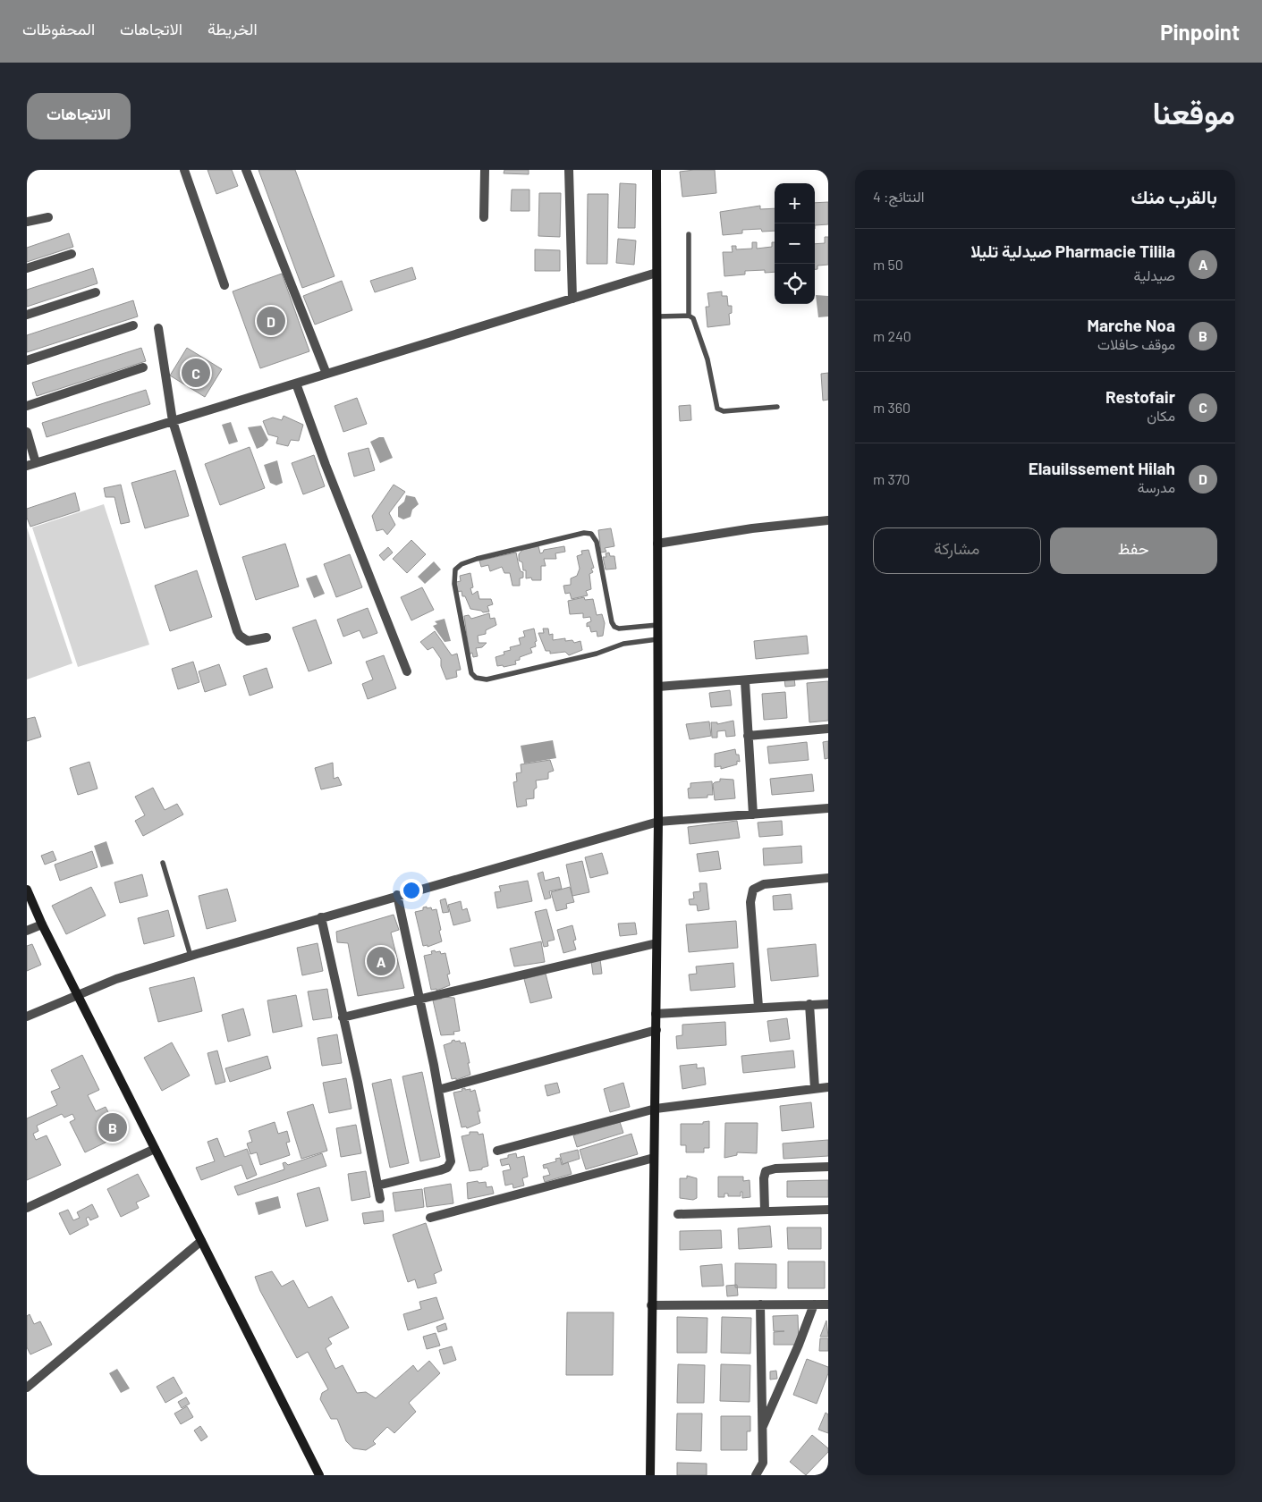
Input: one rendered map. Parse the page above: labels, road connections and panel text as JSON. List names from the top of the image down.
{
  "page": {
    "header": "Pinpoint",
    "nav": ["الخريطة", "الاتجاهات", "المحفوظات"],
    "title": "موقعنا",
    "buttons": [
      "الاتجاهات",
      ["حفظ", "مشاركة"]
    ],
    "heading": ["بالقرب منك", "النتائج: 4"],
    "map_buttons": ["+", "−"],
    "list": [
      {
        "mark": "A",
        "name": "Pharmacie Tilila صيدلية تليلا",
        "note": "صيدلية",
        "value": "50 m"
      },
      {
        "mark": "B",
        "name": "Marche Noa",
        "note": "موقف حافلات",
        "value": "240 m"
      },
      {
        "mark": "C",
        "name": "Restofair",
        "note": "مكان",
        "value": "360 m"
      },
      {
        "mark": "D",
        "name": "Elauilssement Hilah",
        "note": "مدرسة",
        "value": "370 m"
      }
    ],
    "pins": [
      "D",
      "C",
      "A",
      "B"
    ]
  }
}
